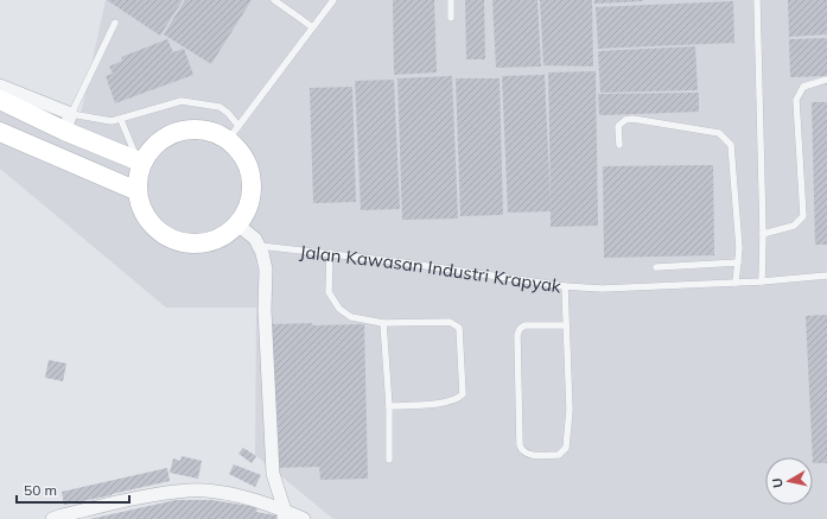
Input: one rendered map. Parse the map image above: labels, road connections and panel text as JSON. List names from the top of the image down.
{
  "streets": {
    "lane": ["Jalan Kawasan Industri Krapyak"]
  },
  "scale_bar": "50 m",
  "north": "left"
}
